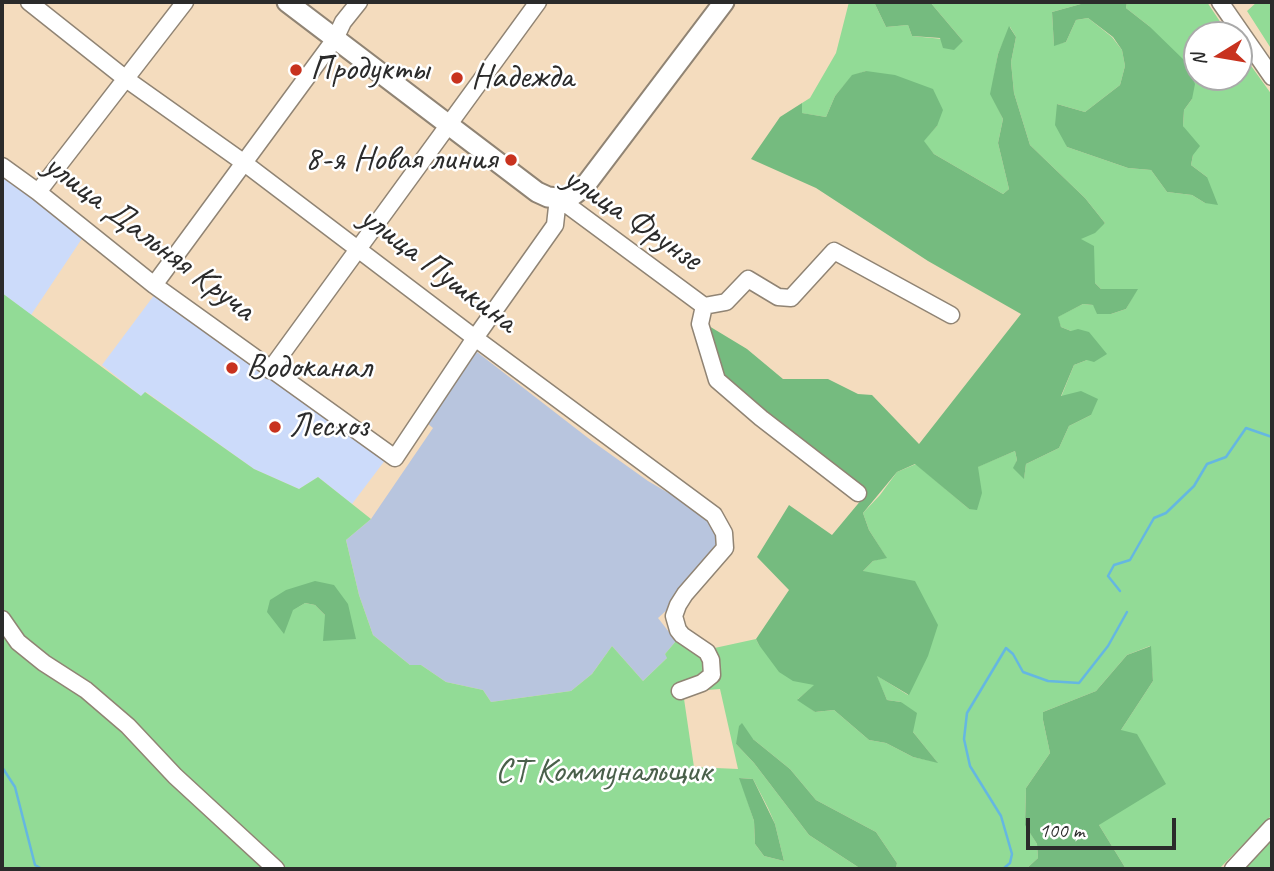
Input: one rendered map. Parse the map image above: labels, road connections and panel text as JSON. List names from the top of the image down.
{
  "streets": {
    "main road": ["улица Фрунзе"],
    "street": ["улица Дальняя Круча", "улица Пушкина"]
  },
  "crossings": [
    ["улица Дальняя Круча", "улица Пушкина"]
  ],
  "parks": ["СТ Коммунальщик"],
  "places": [
    "Продукты",
    "Надежда",
    "8-я Новая линия",
    "Водоканал",
    "Лесхоз"
  ],
  "scale_bar": "100 m",
  "north": "left"
}
